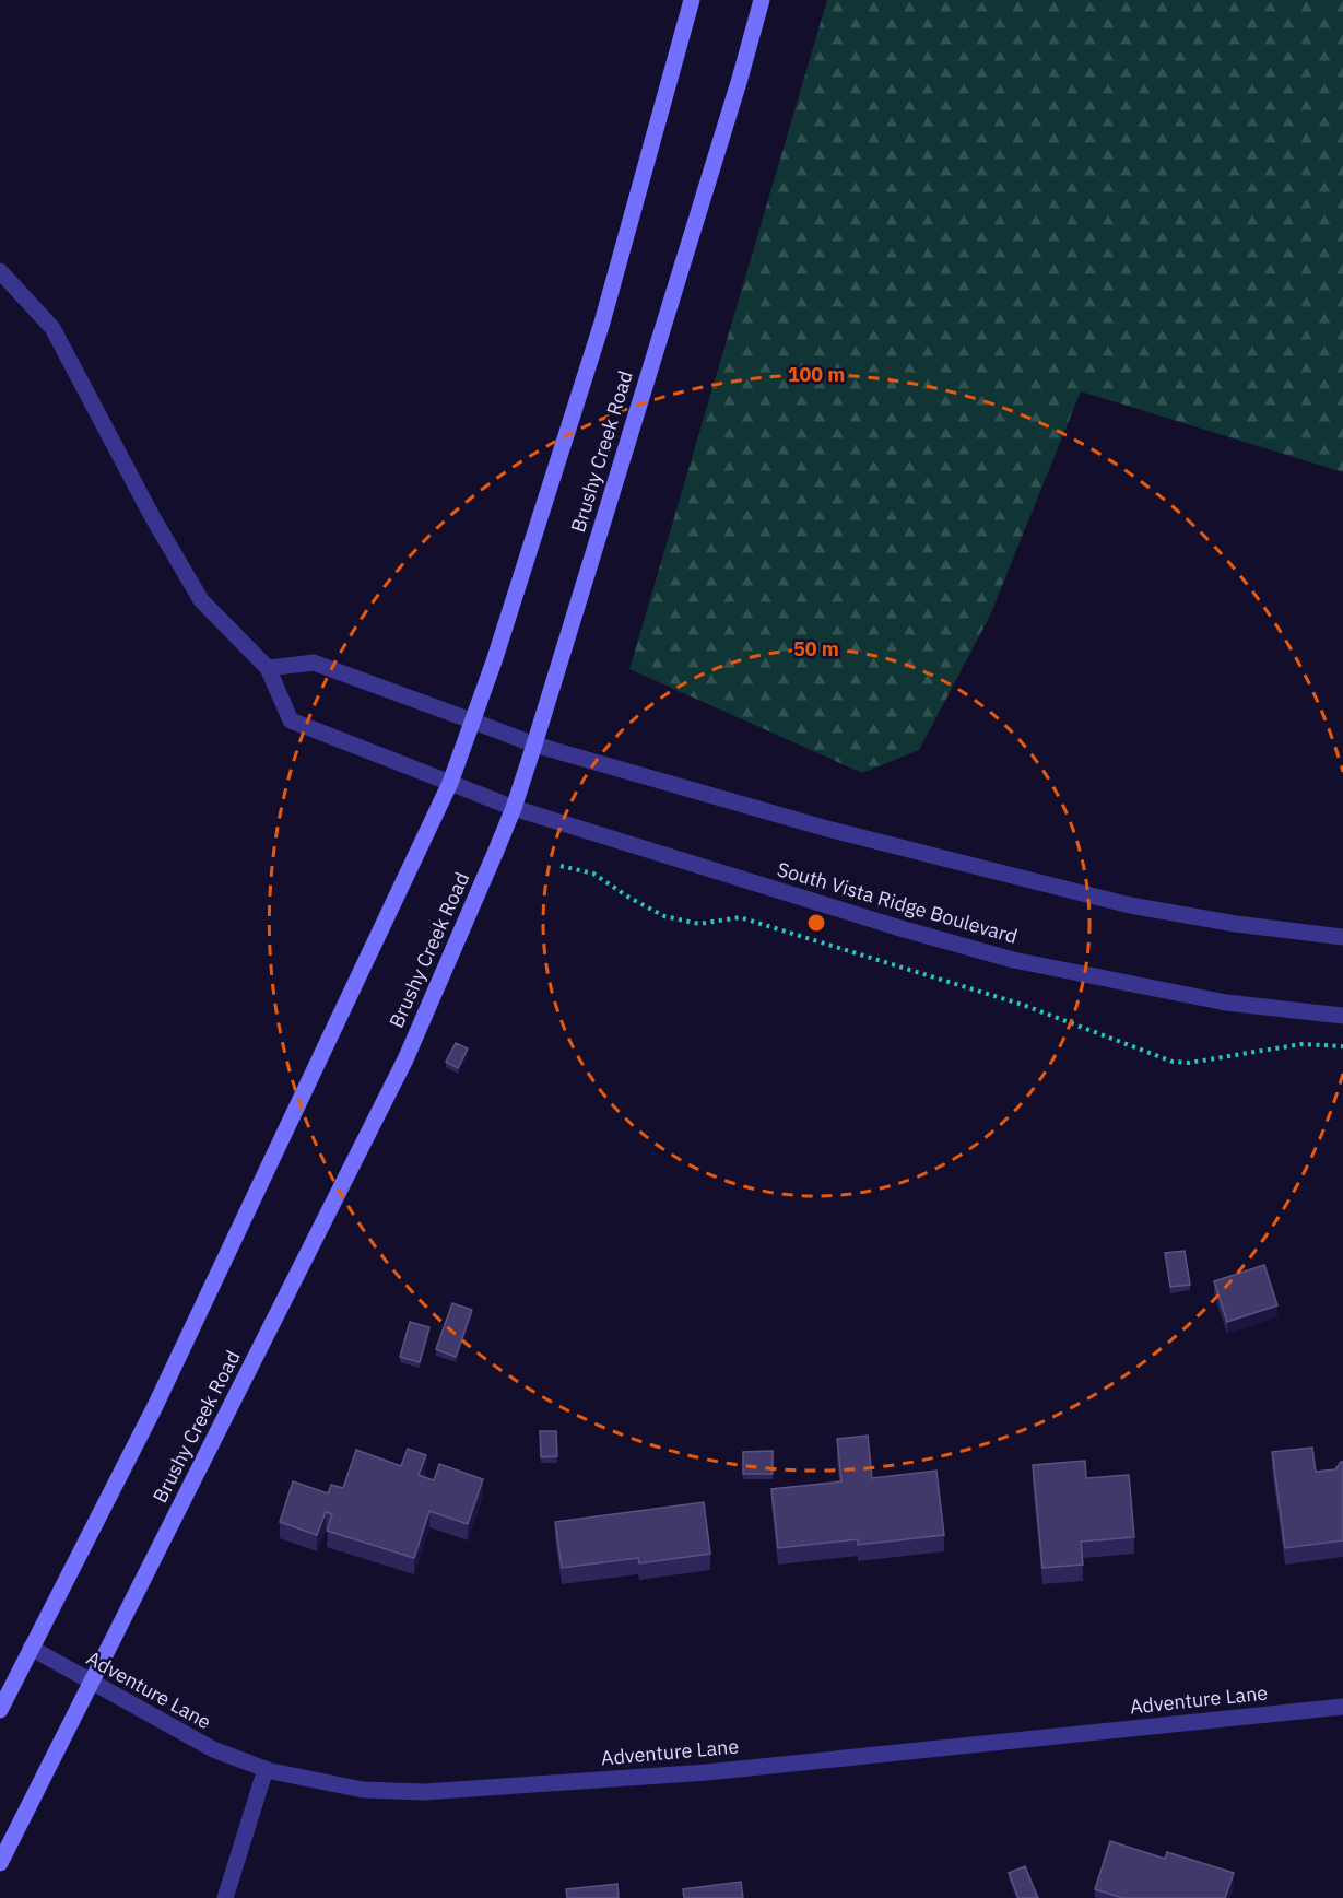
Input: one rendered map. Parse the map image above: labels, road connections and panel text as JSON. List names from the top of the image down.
{
  "streets": {
    "main road": ["Brushy Creek Road"],
    "street": ["South Vista Ridge Boulevard", "Adventure Lane"]
  },
  "crossings": [
    ["Brushy Creek Road", "South Vista Ridge Boulevard"],
    ["Brushy Creek Road", "Adventure Lane"]
  ],
  "rings": ["100 m", "50 m"]
}
